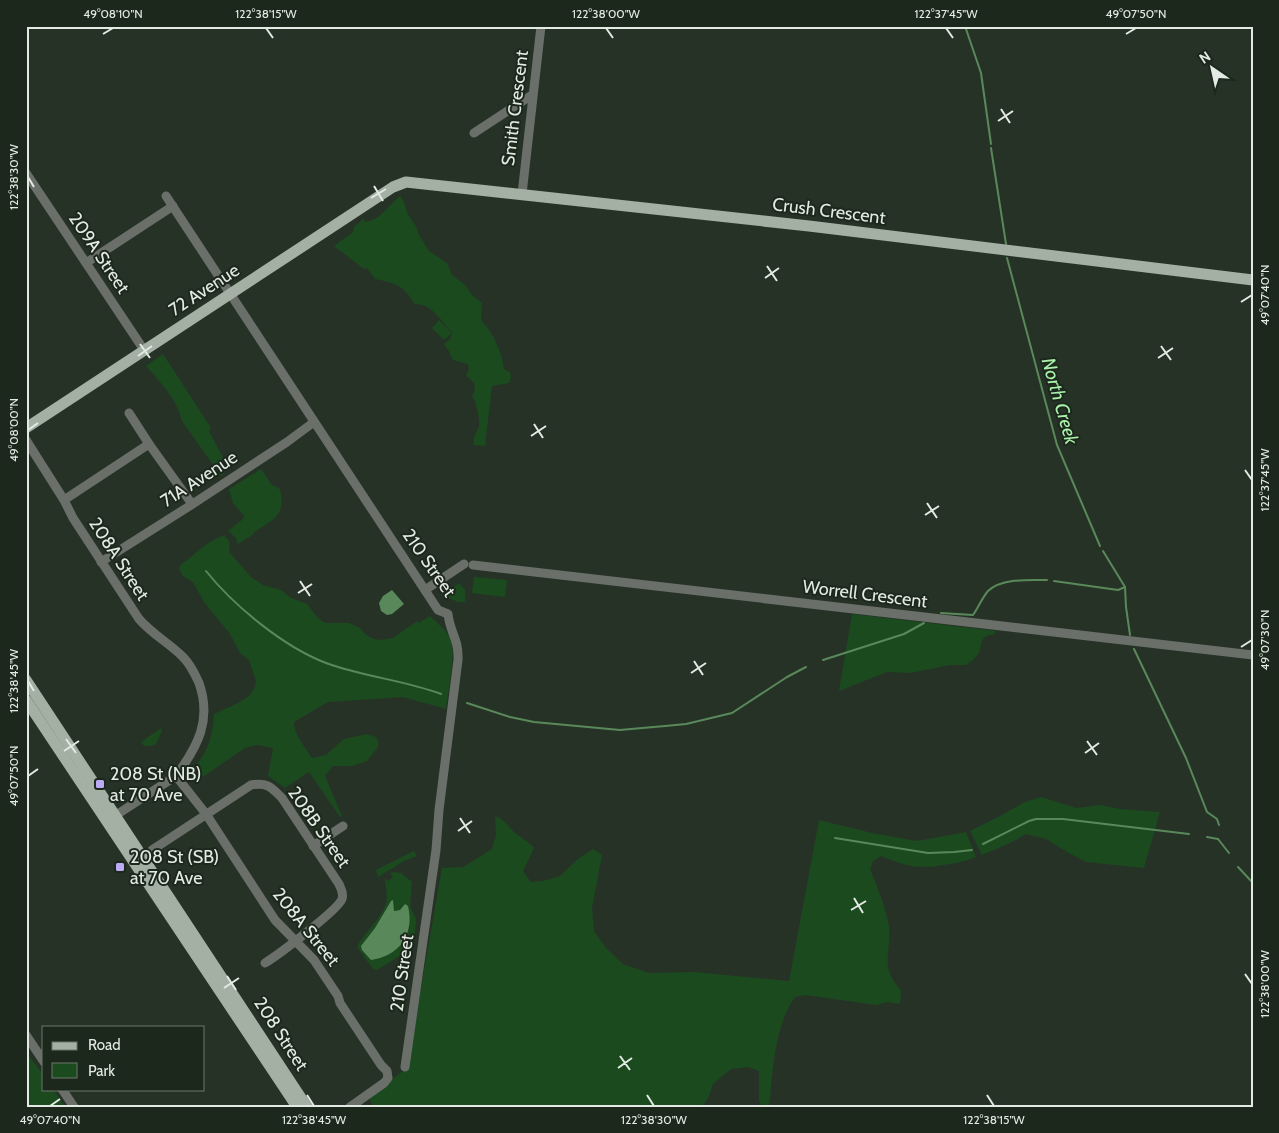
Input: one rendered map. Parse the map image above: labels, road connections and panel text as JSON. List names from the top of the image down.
{
  "streets": {
    "main road": ["Crush Crescent", "72 Avenue", "208 Street"],
    "street": [
      "Smith Crescent",
      "209A Street",
      "71A Avenue",
      "208A Street",
      "210 Street",
      "Worrell Crescent",
      "208B Street"
    ]
  },
  "crossings": [
    ["Smith Crescent", "Crush Crescent"],
    ["Crush Crescent", "72 Avenue"],
    ["209A Street", "72 Avenue"],
    ["72 Avenue", "210 Street"],
    ["71A Avenue", "208A Street"],
    ["71A Avenue", "210 Street"],
    ["208A Street", "208B Street"],
    ["210 Street", "Worrell Crescent"]
  ],
  "water": ["North Creek"],
  "places": {
    "transit": ["208 St (NB) at 70 Ave", "208 St (SB) at 70 Ave"]
  },
  "legend": ["Road", "Park"],
  "north": "top left",
  "coordinates": [
    "49°08'10\"N",
    "122°38'15\"W",
    "122°38'00\"W",
    "122°37'45\"W",
    "49°07'50\"N",
    "122°38'30\"W",
    "49°07'40\"N",
    "49°08'00\"N",
    "49°07'30\"N",
    "122°38'45\"W"
  ]
}
